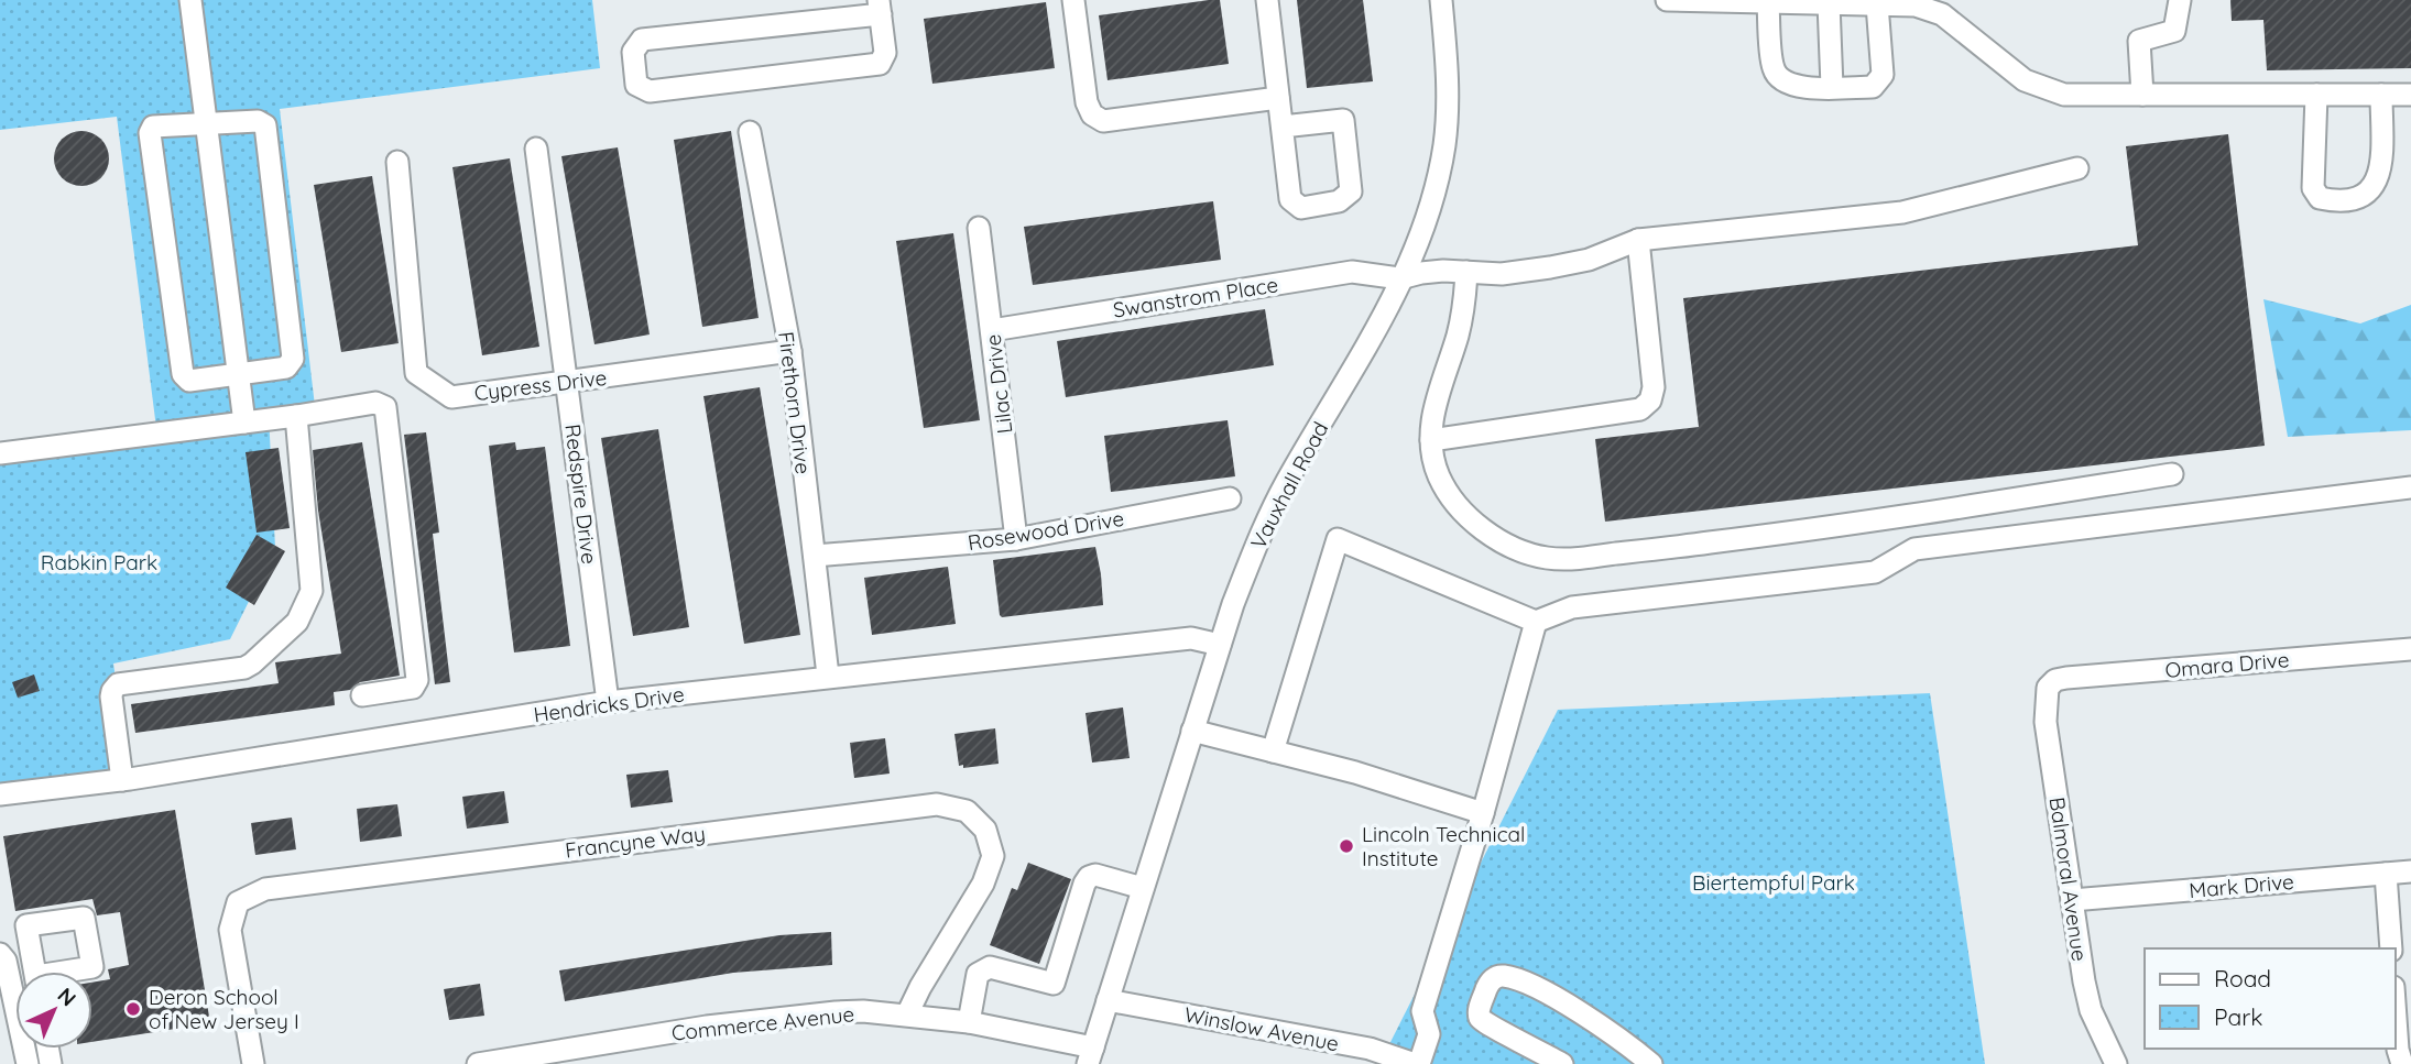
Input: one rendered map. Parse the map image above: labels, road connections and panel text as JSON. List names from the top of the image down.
{
  "streets": {
    "street": [
      "Swanstrom Place",
      "Lilac Drive",
      "Cypress Drive",
      "Firethorn Drive",
      "Vauxhall Road",
      "Redspire Drive",
      "Rosewood Drive",
      "Omara Drive",
      "Hendricks Drive",
      "Francyne Way",
      "Balmoral Avenue",
      "Mark Drive",
      "Commerce Avenue",
      "Winslow Avenue"
    ]
  },
  "crossings": [
    ["Swanstrom Place", "Lilac Drive"],
    ["Swanstrom Place", "Vauxhall Road"],
    ["Lilac Drive", "Rosewood Drive"],
    ["Cypress Drive", "Firethorn Drive"],
    ["Cypress Drive", "Redspire Drive"],
    ["Firethorn Drive", "Rosewood Drive"],
    ["Firethorn Drive", "Hendricks Drive"],
    ["Vauxhall Road", "Hendricks Drive"],
    ["Vauxhall Road", "Commerce Avenue"],
    ["Vauxhall Road", "Winslow Avenue"],
    ["Redspire Drive", "Hendricks Drive"],
    ["Omara Drive", "Balmoral Avenue"],
    ["Francyne Way", "Commerce Avenue"],
    ["Balmoral Avenue", "Mark Drive"]
  ],
  "parks": ["Rabkin Park", "Biertempful Park"],
  "places": ["Lincoln Technical Institute", "Deron School of New Jersey I"],
  "legend": ["Road", "Park"],
  "north": "top right"
}
